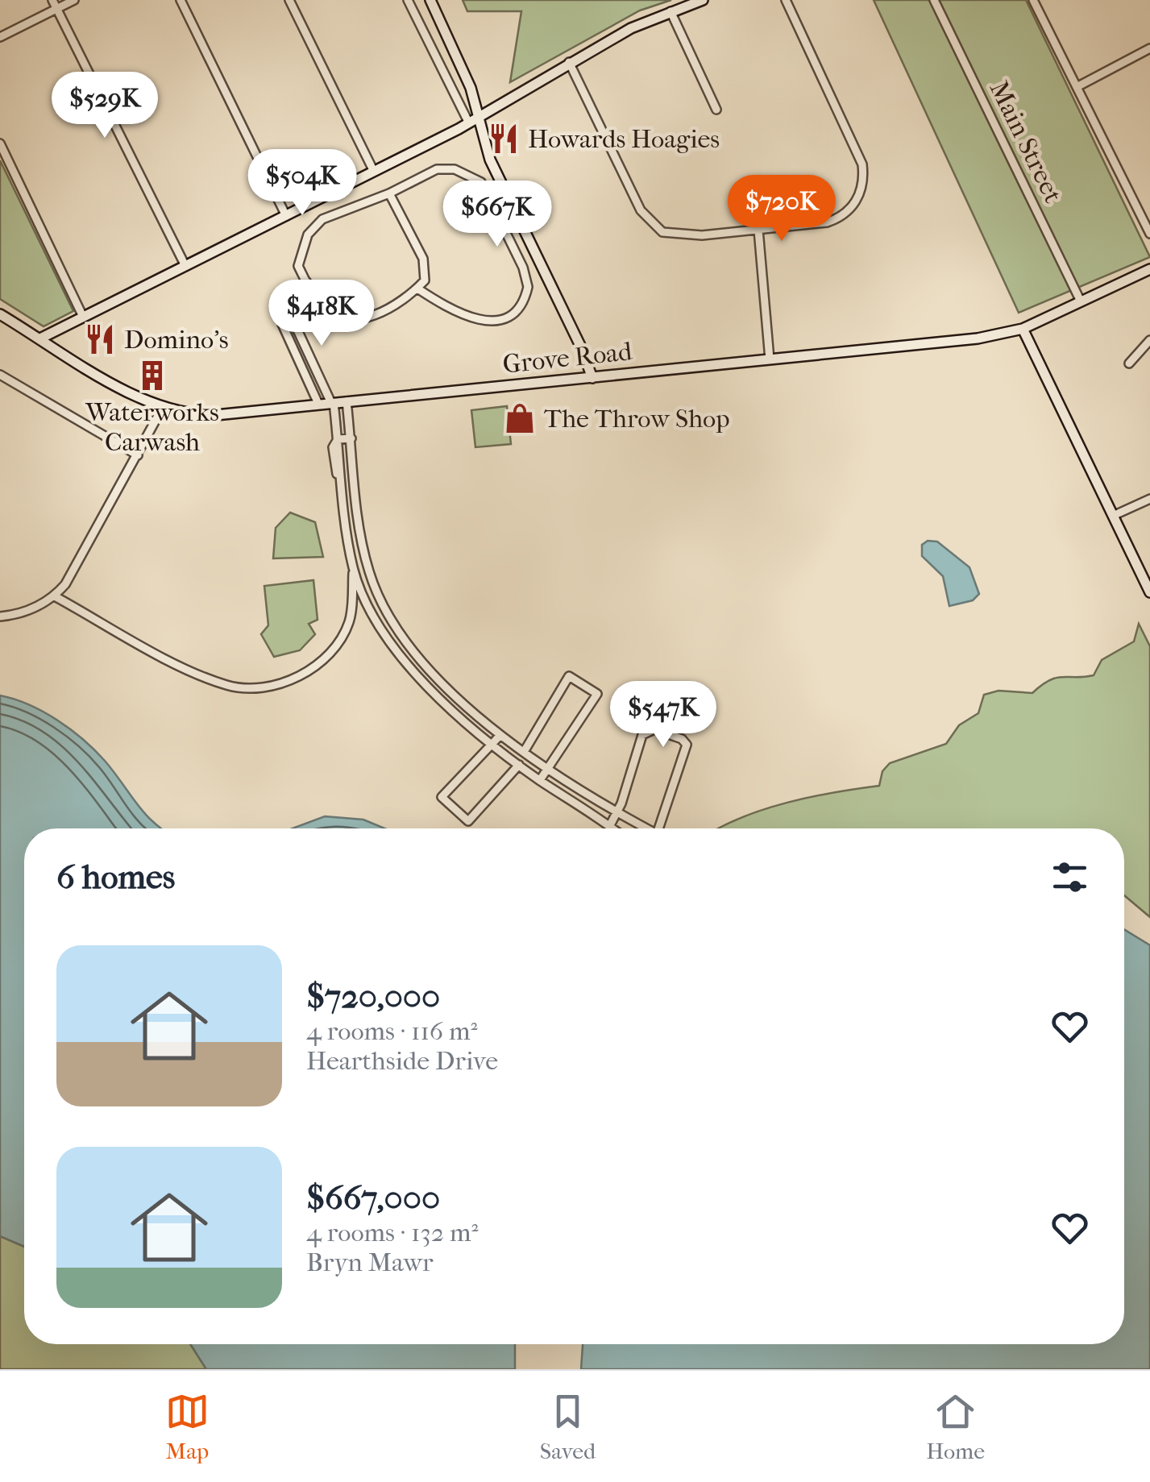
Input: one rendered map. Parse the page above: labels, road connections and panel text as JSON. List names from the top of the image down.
{
  "streets": {
    "street": ["Main Street", "Grove Road"]
  },
  "crossings": [
    ["Main Street", "Grove Road"]
  ],
  "places": {
    "restaurant": ["Howards Hoagies", "Domino's"],
    "building": ["Waterworks Carwash"],
    "shop": ["The Throw Shop"]
  },
  "page": {
    "price": [
      "$529K",
      "$504K",
      "$720K",
      "$667K",
      "$418K",
      "$547K"
    ],
    "heading": "6 homes",
    "list": [
      {
        "name": "$720,000",
        "note": "4 rooms · 116 m² · Hearthside Drive"
      },
      {
        "name": "$667,000",
        "note": "4 rooms · 132 m² · Bryn Mawr"
      }
    ],
    "tabs": ["Map", "Saved", "Home"]
  }
}
